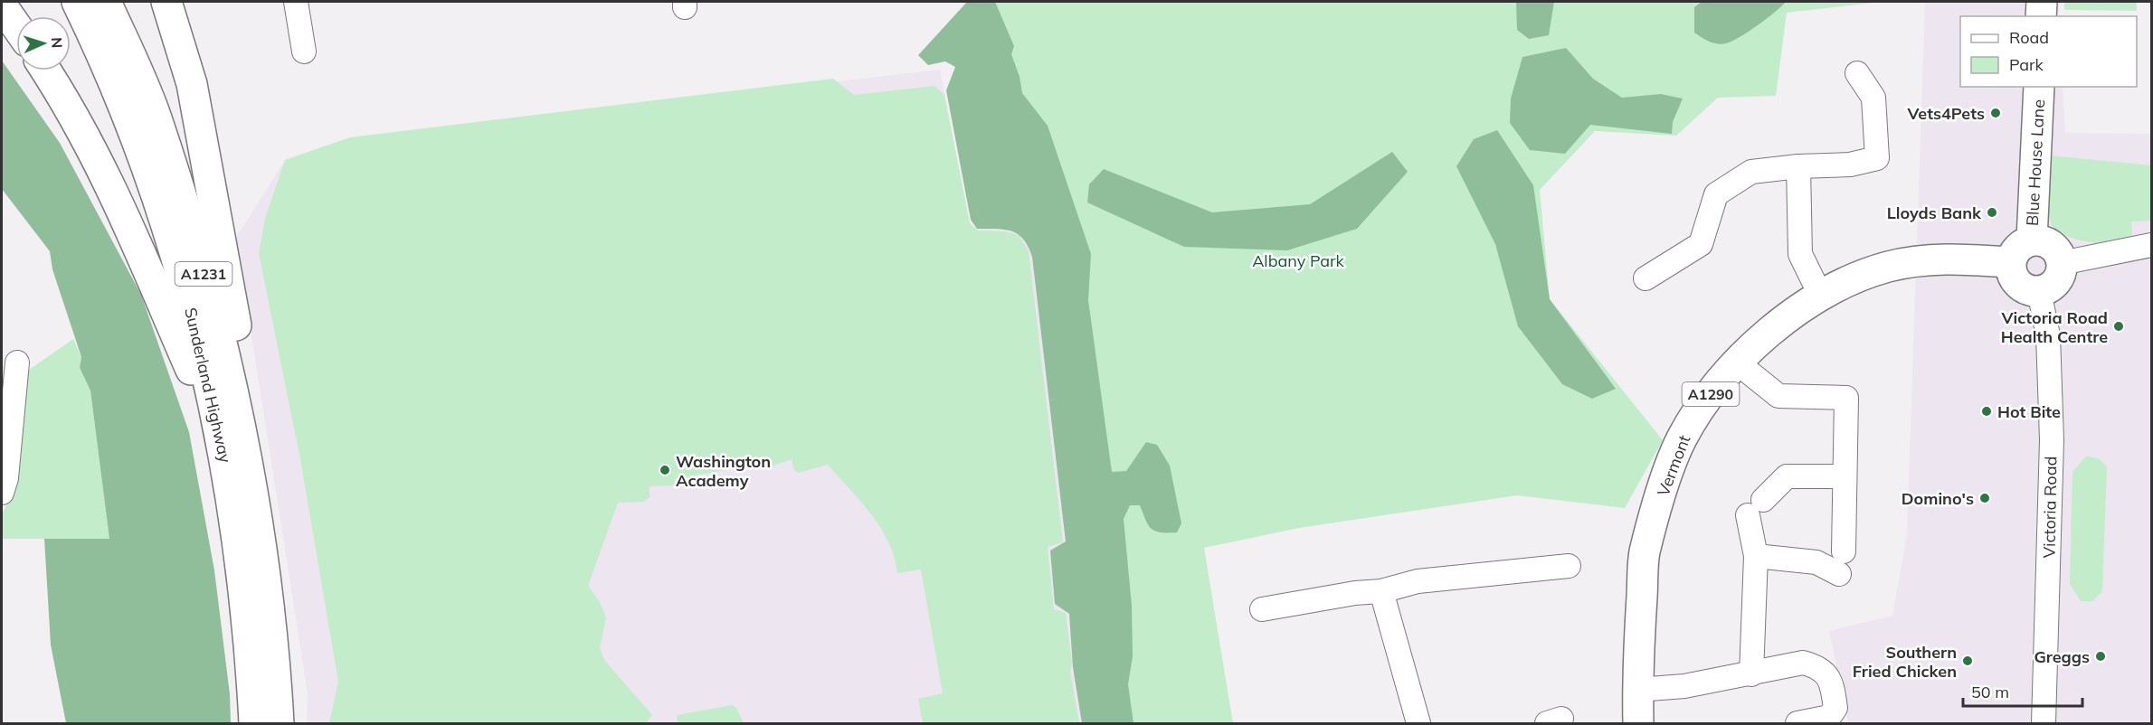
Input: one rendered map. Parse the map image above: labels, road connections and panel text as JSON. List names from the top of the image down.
{
  "streets": {
    "main road": [
      "Blue House Lane",
      "A1231",
      "Sunderland Highway",
      "A1290",
      "Vermont"
    ],
    "street": ["Victoria Road"]
  },
  "crossings": [
    ["Blue House Lane", "Vermont"],
    ["Blue House Lane", "Victoria Road"],
    ["Vermont", "Victoria Road"]
  ],
  "parks": ["Albany Park"],
  "places": [
    "Vets4Pets",
    "Lloyds Bank",
    "Victoria Road Health Centre",
    "Hot Bite",
    "Washington Academy",
    "Domino's",
    "Greggs",
    "Southern Fried Chicken"
  ],
  "legend": ["Road", "Park"],
  "scale_bar": "50 m",
  "north": "right"
}
